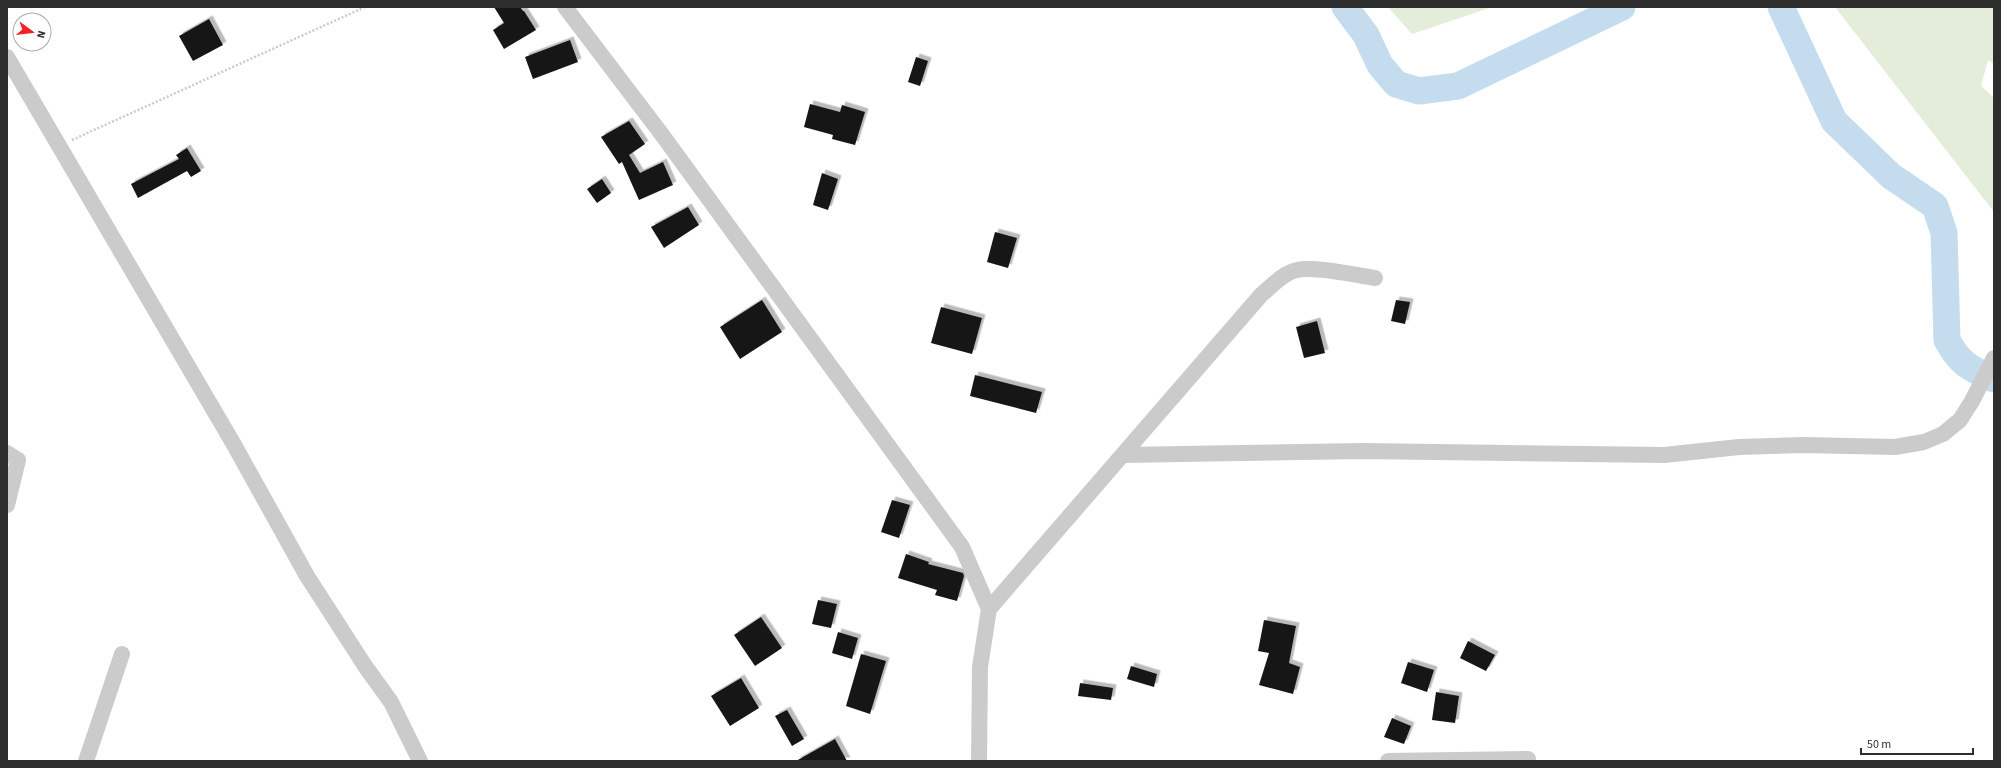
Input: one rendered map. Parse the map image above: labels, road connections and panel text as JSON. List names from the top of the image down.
{
  "scale_bar": "50 m",
  "north": "right"
}
